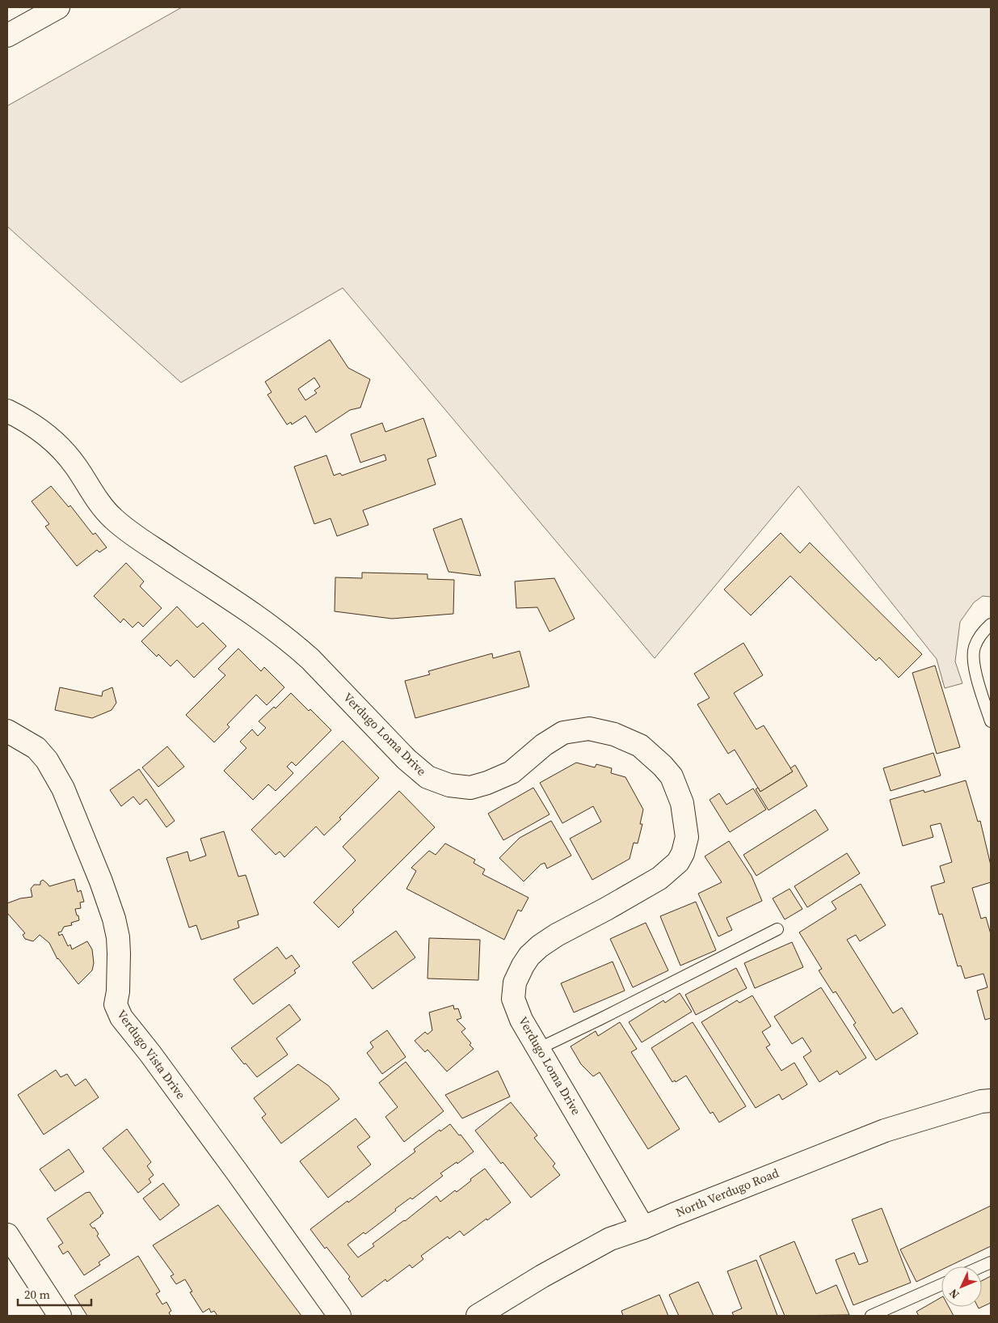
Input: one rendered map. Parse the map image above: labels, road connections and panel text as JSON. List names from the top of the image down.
{
  "streets": {
    "main road": ["Verdugo Loma Drive", "Verdugo Vista Drive", "North Verdugo Road"]
  },
  "crossings": [
    ["Verdugo Loma Drive", "North Verdugo Road"]
  ],
  "scale_bar": "20 m",
  "north": "bottom left"
}
